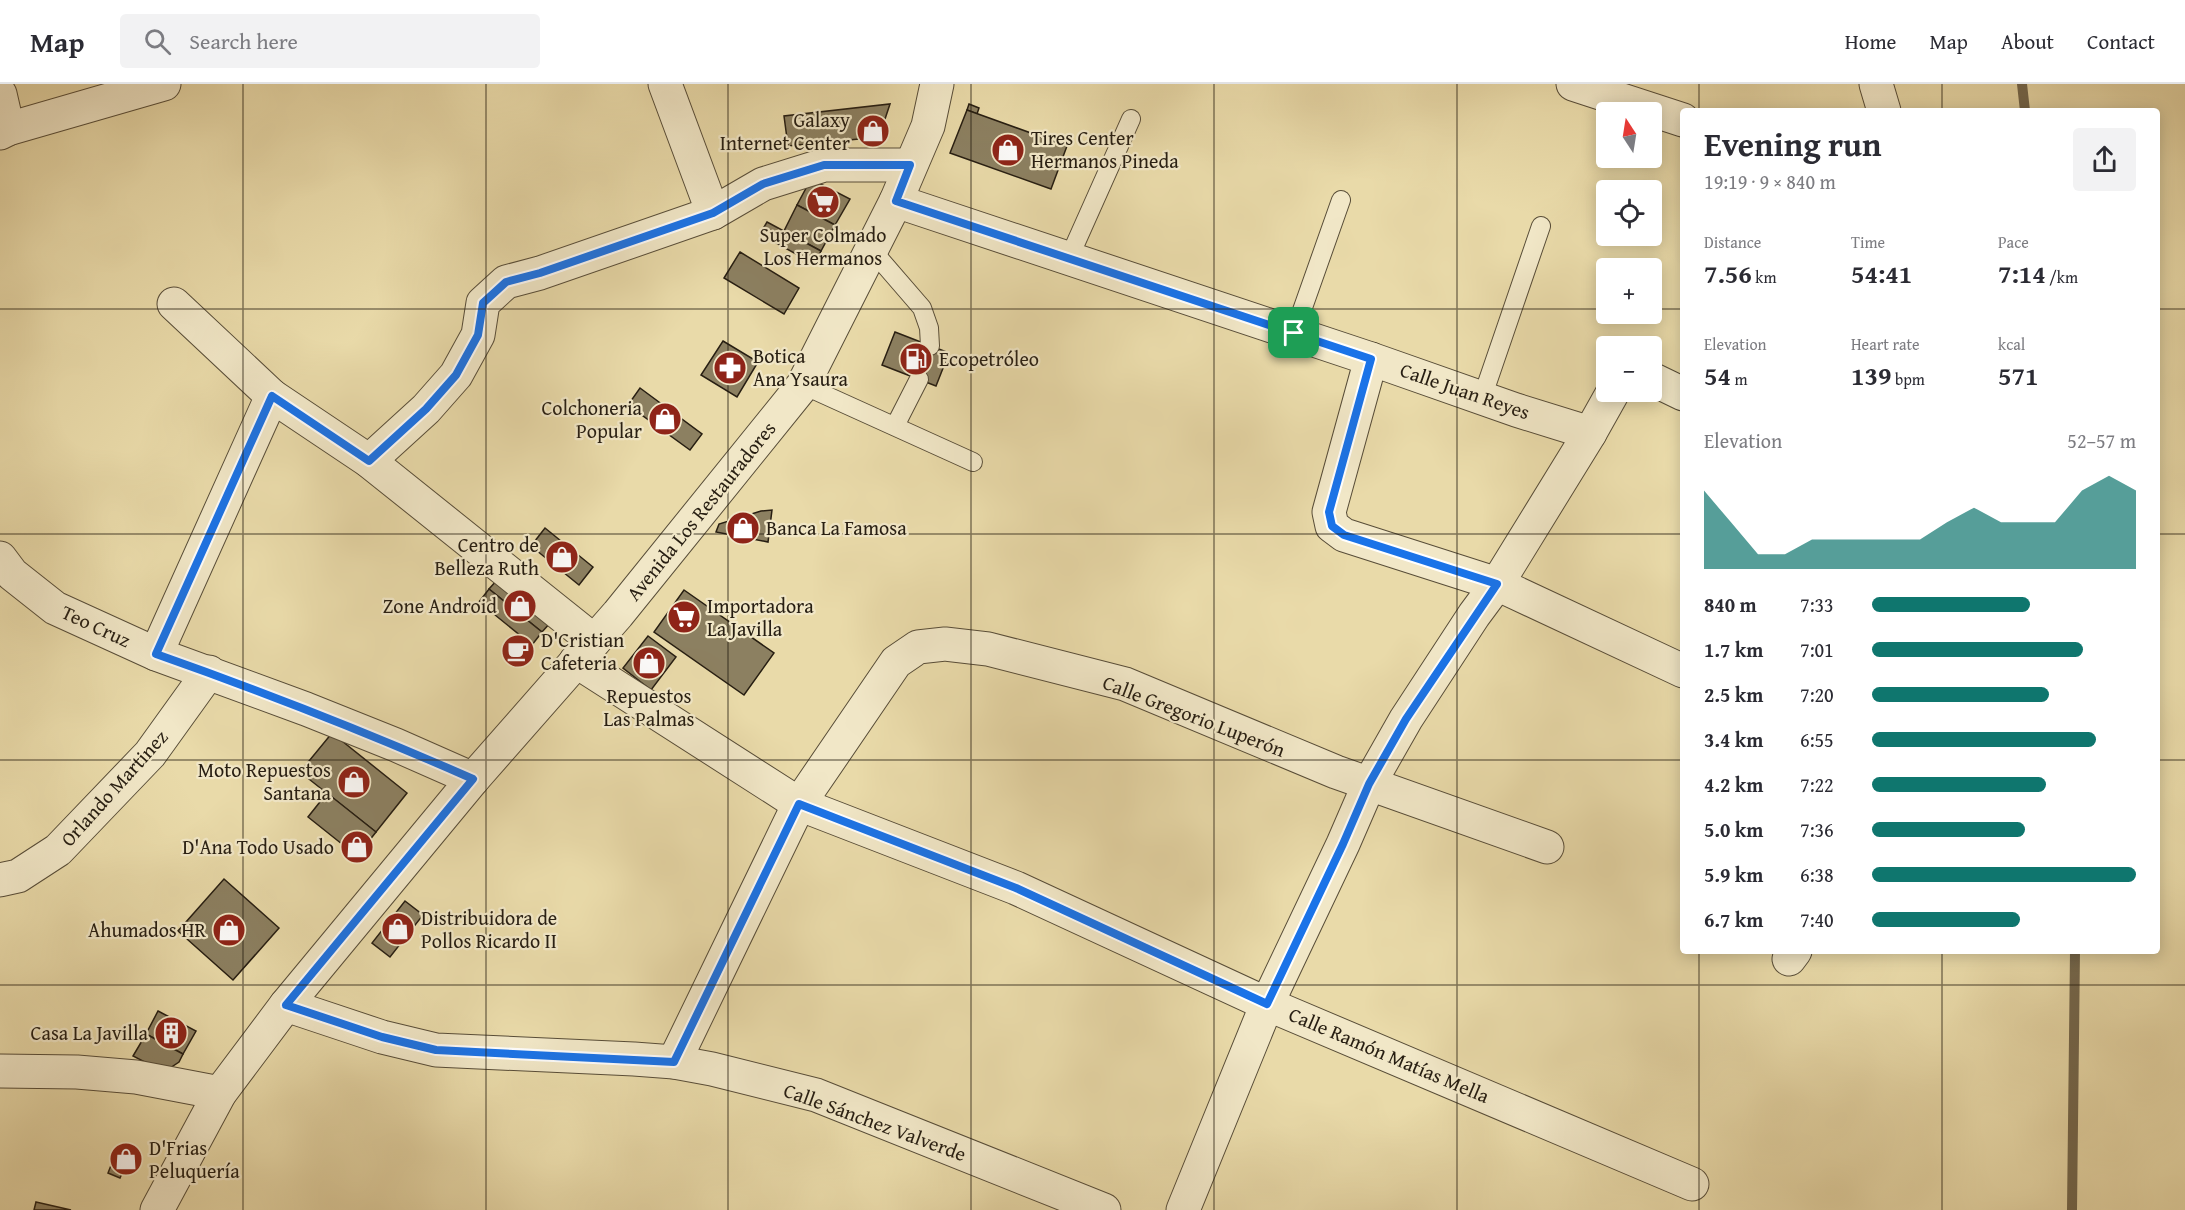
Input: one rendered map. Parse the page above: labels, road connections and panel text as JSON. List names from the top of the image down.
{
  "streets": {
    "street": [
      "Calle Juan Reyes",
      "Avenida Los Restauradores",
      "Teo Cruz",
      "Calle Gregorio Luperón",
      "Orlando Martinez",
      "Calle Ramón Matías Mella",
      "Calle Sánchez Valverde"
    ]
  },
  "crossings": [
    ["Calle Juan Reyes", "Avenida Los Restauradores"],
    ["Avenida Los Restauradores", "Teo Cruz"],
    ["Avenida Los Restauradores", "Calle Ramón Matías Mella"],
    ["Avenida Los Restauradores", "Calle Sánchez Valverde"],
    ["Teo Cruz", "Orlando Martinez"],
    ["Calle Gregorio Luperón", "Calle Ramón Matías Mella"],
    ["Calle Gregorio Luperón", "Calle Sánchez Valverde"]
  ],
  "places": {
    "shop": [
      "Galaxy Internet Center",
      "Tires Center Hermanos Pineda",
      "Colchoneria Popular",
      "Banca La Famosa",
      "Centro de Belleza Ruth",
      "Zone Android",
      "Repuestos Las Palmas",
      "Moto Repuestos Santana",
      "D'Ana Todo Usado",
      "Distribuidora de Pollos Ricardo II",
      "Ahumados HR",
      "D'Frias Peluquería"
    ],
    "supermarket": ["Super Colmado Los Hermanos", "Importadora La Javilla"],
    "fuel station": ["Ecopetróleo"],
    "pharmacy": ["Botica Ana Ysaura"],
    "cafe": ["D'Cristian Cafeteria"],
    "building": ["Casa La Javilla"]
  },
  "north": "top",
  "page": {
    "header": "Map",
    "search": "Search here",
    "nav": [
      "Home",
      "Map",
      "About",
      "Contact"
    ],
    "map_buttons": ["+", "−"],
    "heading": ["Evening run", "19:19 · 9 × 840 m"],
    "stats": [
      ["Distance", "7.56 km"],
      ["Time", "54:41"],
      ["Pace", "7:14 /km"],
      ["Elevation", "54 m"],
      ["Heart rate", "139 bpm"],
      ["kcal", "571"]
    ],
    "chart": ["Elevation", "52–57 m"],
    "list": [
      {
        "name": "840 m",
        "note": "7:33"
      },
      {
        "name": "1.7 km",
        "note": "7:01"
      },
      {
        "name": "2.5 km",
        "note": "7:20"
      },
      {
        "name": "3.4 km",
        "note": "6:55"
      },
      {
        "name": "4.2 km",
        "note": "7:22"
      },
      {
        "name": "5.0 km",
        "note": "7:36"
      },
      {
        "name": "5.9 km",
        "note": "6:38"
      },
      {
        "name": "6.7 km",
        "note": "7:40"
      }
    ]
  }
}
